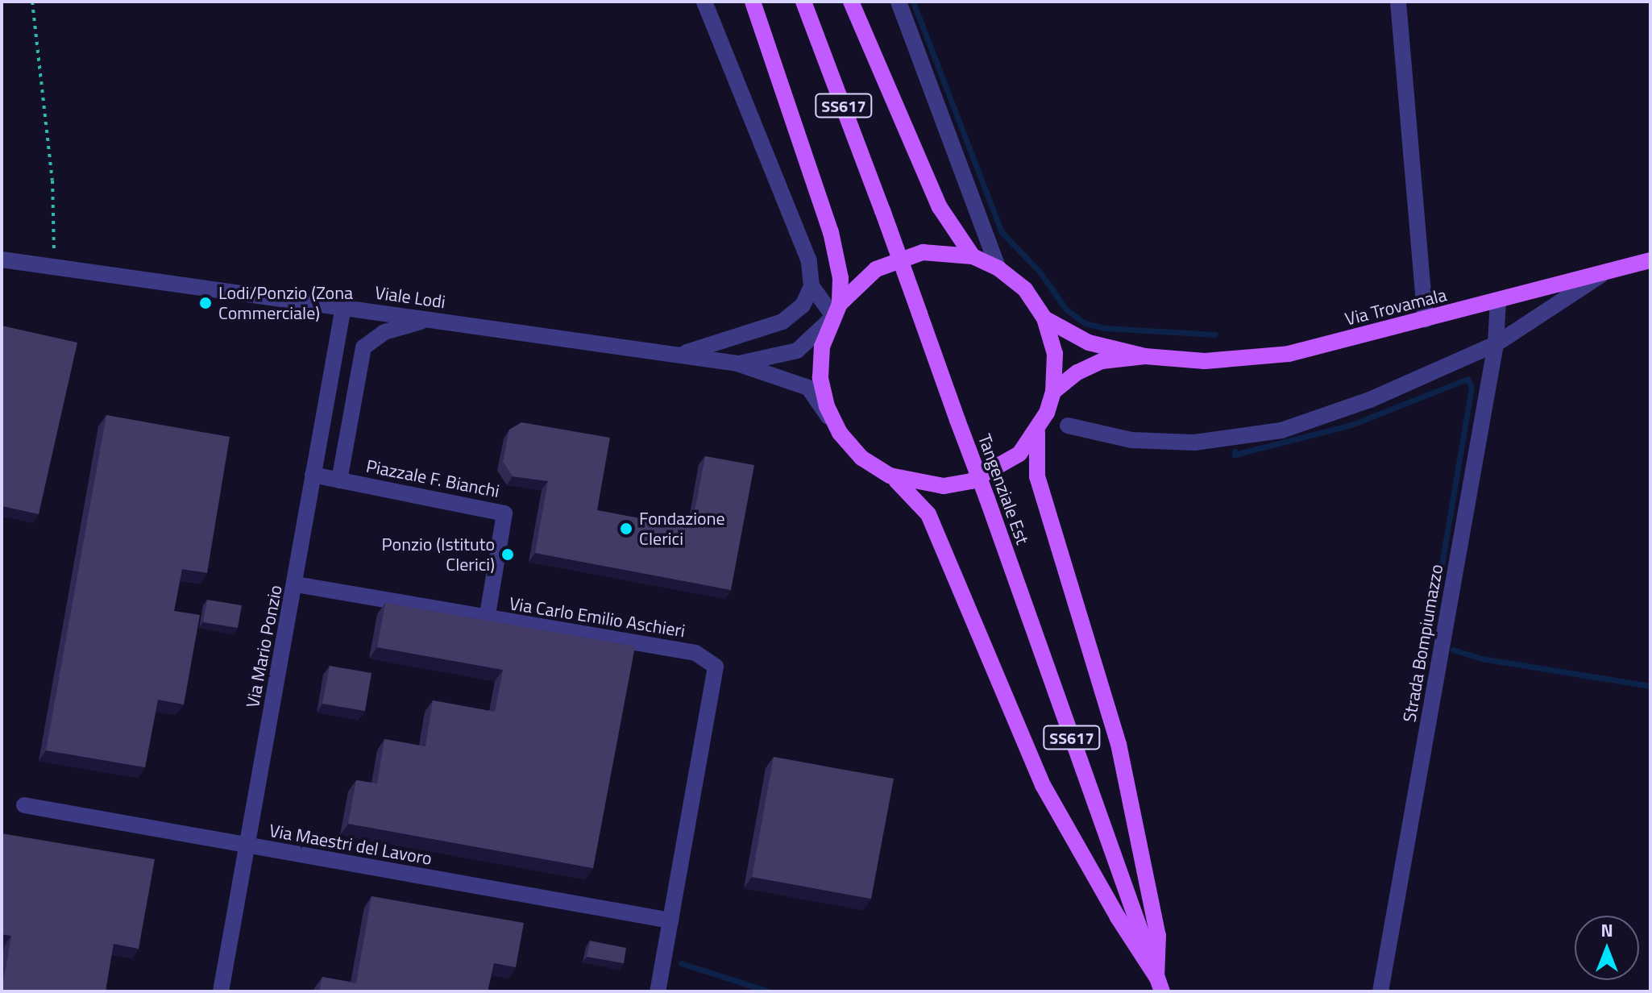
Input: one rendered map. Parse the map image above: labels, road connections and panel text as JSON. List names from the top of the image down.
{
  "streets": {
    "main road": ["SS617", "Via Trovamala", "Tangenziale Est"],
    "street": [
      "Viale Lodi",
      "Piazzale F. Bianchi",
      "Via Carlo Emilio Aschieri",
      "Strada Bompiumazzo",
      "Via Mario Ponzio",
      "Via Maestri del Lavoro"
    ]
  },
  "crossings": [
    ["Viale Lodi", "Via Mario Ponzio"],
    ["Via Trovamala", "Strada Bompiumazzo"],
    ["Piazzale F. Bianchi", "Via Carlo Emilio Aschieri"],
    ["Piazzale F. Bianchi", "Via Mario Ponzio"],
    ["Via Carlo Emilio Aschieri", "Via Mario Ponzio"],
    ["Via Carlo Emilio Aschieri", "Via Maestri del Lavoro"],
    ["Via Mario Ponzio", "Via Maestri del Lavoro"]
  ],
  "places": ["Lodi/Ponzio (Zona Commerciale)", "Fondazione Clerici", "Ponzio (Istituto Clerici)"],
  "north": "top"
}
